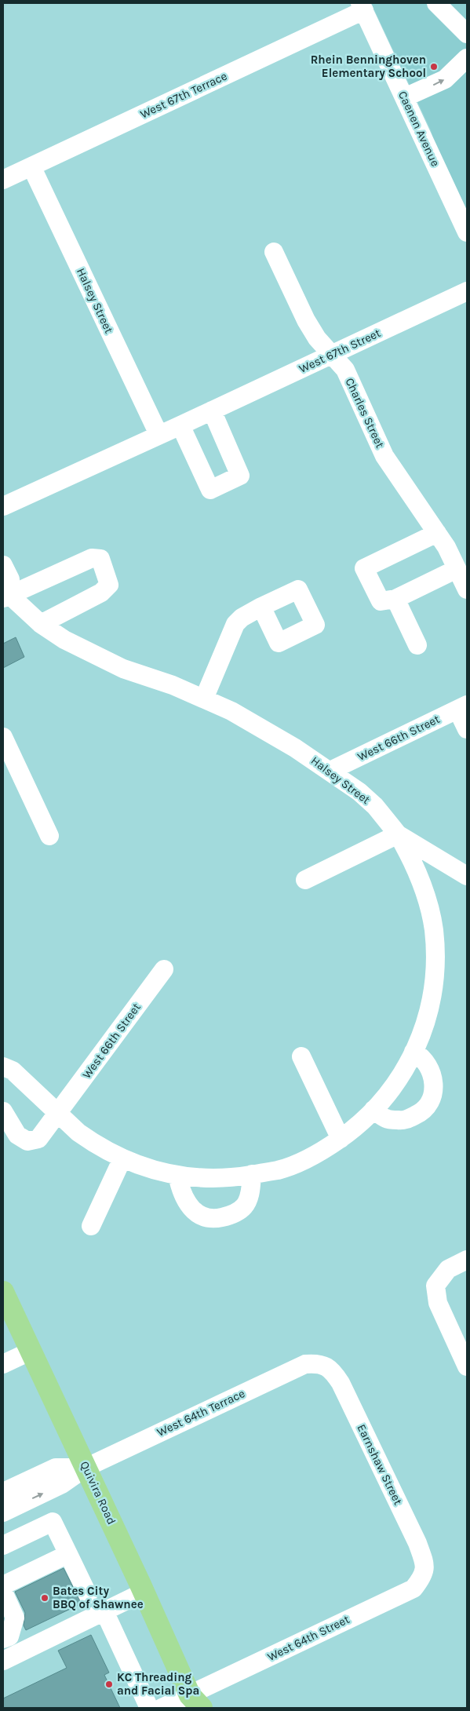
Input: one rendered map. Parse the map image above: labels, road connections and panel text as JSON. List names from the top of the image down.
{
  "streets": {
    "main road": ["Quivira Road"],
    "street": [
      "West 67th Terrace",
      "Caenen Avenue",
      "Halsey Street",
      "West 67th Street",
      "Charles Street",
      "West 66th Street",
      "West 64th Terrace",
      "Earnshaw Street",
      "West 64th Street"
    ]
  },
  "crossings": [
    ["West 67th Terrace", "Caenen Avenue"],
    ["West 67th Terrace", "Halsey Street"],
    ["Halsey Street", "West 67th Street"],
    ["Halsey Street", "West 66th Street"],
    ["West 67th Street", "Charles Street"],
    ["West 64th Terrace", "Earnshaw Street"],
    ["West 64th Terrace", "Quivira Road"],
    ["Earnshaw Street", "West 64th Street"],
    ["Quivira Road", "West 64th Street"]
  ],
  "places": ["Rhein Benninghoven Elementary School", "Bates City BBQ of Shawnee", "KC Threading and Facial Spa"]
}
